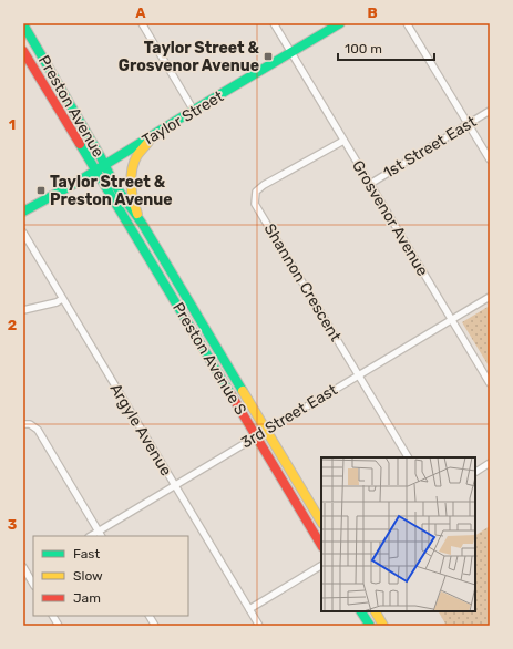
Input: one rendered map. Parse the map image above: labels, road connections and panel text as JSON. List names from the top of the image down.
{
  "streets": {
    "main road": ["Preston Avenue", "Taylor Street", "Preston Avenue S"],
    "street": [
      "1st Street East",
      "Grosvenor Avenue",
      "Shannon Crescent",
      "3rd Street East",
      "Argyle Avenue"
    ]
  },
  "crossings": [
    ["Preston Avenue", "Taylor Street"],
    ["Preston Avenue", "Preston Avenue S"],
    ["Taylor Street", "Grosvenor Avenue"],
    ["Taylor Street", "Preston Avenue S"],
    ["1st Street East", "Grosvenor Avenue"],
    ["Grosvenor Avenue", "Shannon Crescent"],
    ["Grosvenor Avenue", "3rd Street East"],
    ["Shannon Crescent", "3rd Street East"],
    ["Preston Avenue S", "3rd Street East"],
    ["3rd Street East", "Argyle Avenue"]
  ],
  "places": {
    "transit": ["Taylor Street & Grosvenor Avenue", "Taylor Street & Preston Avenue"]
  },
  "legend": ["Fast", "Slow", "Jam"],
  "scale_bar": "100 m",
  "grid": {
    "columns": ["A", "B"],
    "rows": ["1", "2", "3"]
  }
}
